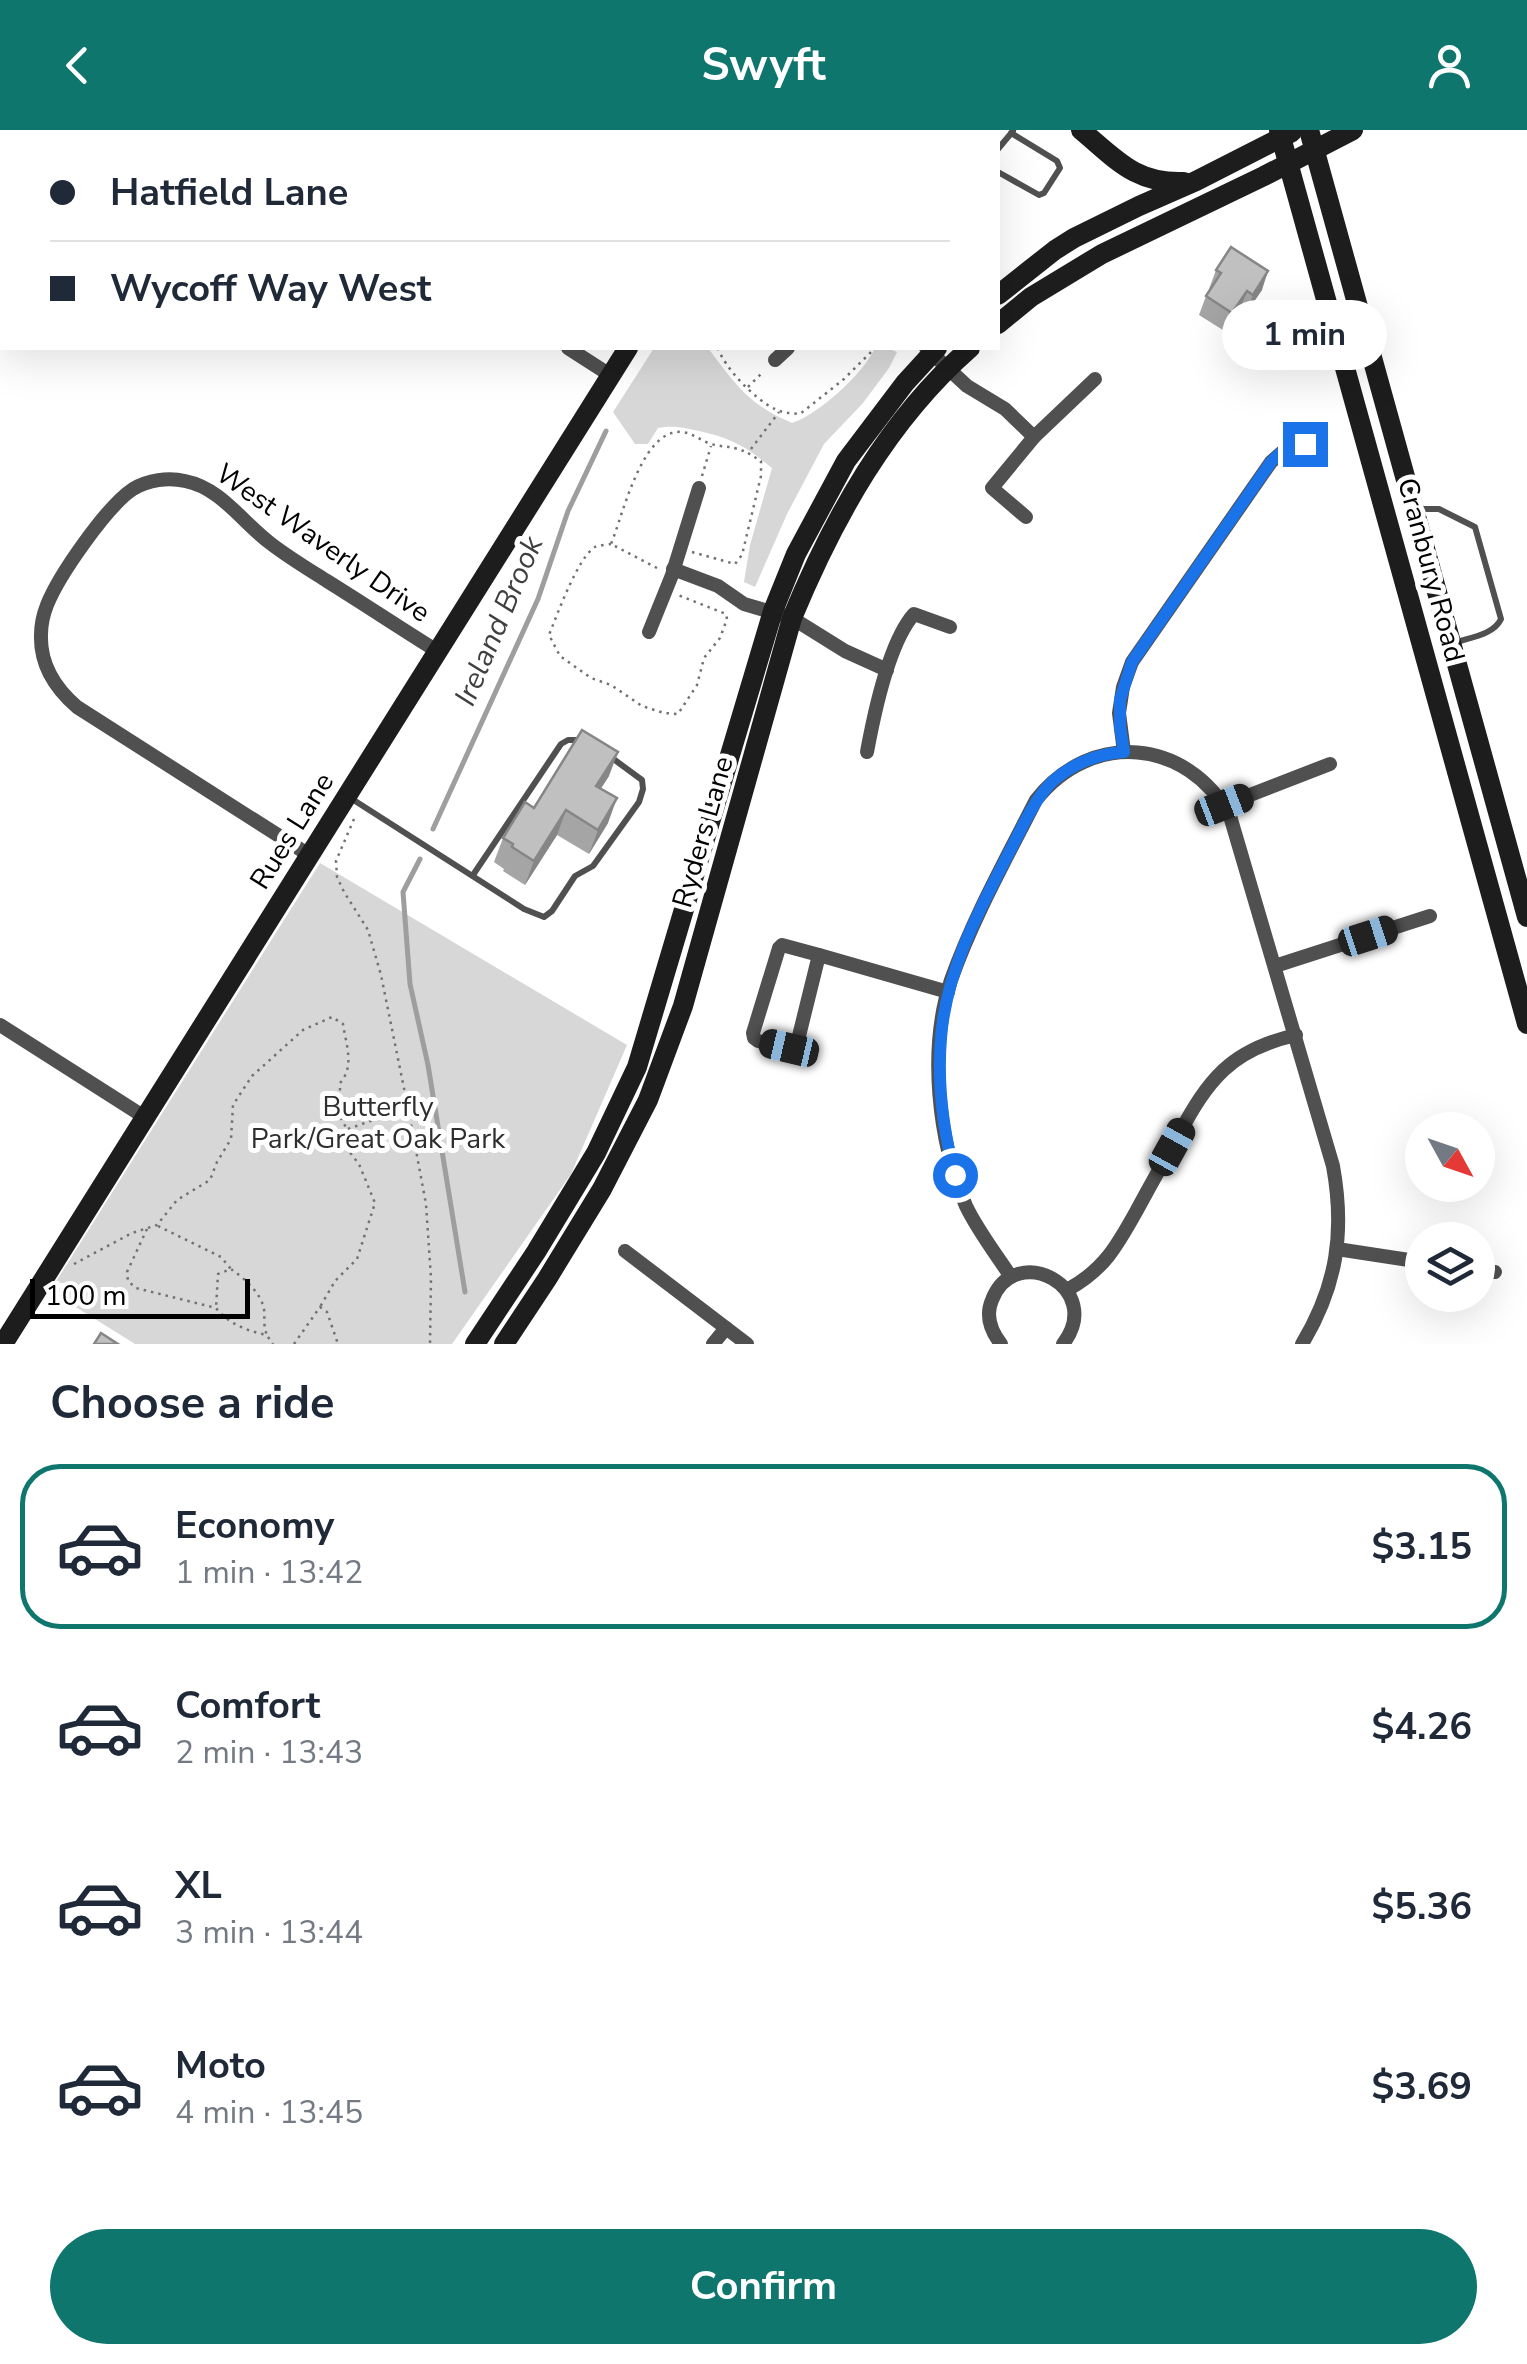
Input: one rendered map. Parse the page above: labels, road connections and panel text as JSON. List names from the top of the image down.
{
  "streets": {
    "main road": ["Cranbury Road", "Rues Lane", "Ryders Lane"],
    "street": ["West Waverly Drive"]
  },
  "crossings": [
    ["West Waverly Drive", "Rues Lane"]
  ],
  "water": ["Ireland Brook"],
  "parks": ["Butterfly Park/Great Oak Park"],
  "scale_bar": "100 m",
  "north": "bottom right",
  "page": {
    "header": "Swyft",
    "banner": ["Hatfield Lane", "Wycoff Way West"],
    "bubble": "1 min",
    "scale": "100 m",
    "heading": "Choose a ride",
    "list": [
      {
        "name": "Economy",
        "note": "1 min · 13:42",
        "value": "$3.15"
      },
      {
        "name": "Comfort",
        "note": "2 min · 13:43",
        "value": "$4.26"
      },
      {
        "name": "XL",
        "note": "3 min · 13:44",
        "value": "$5.36"
      },
      {
        "name": "Moto",
        "note": "4 min · 13:45",
        "value": "$3.69"
      }
    ],
    "buttons": "Confirm"
  }
}
